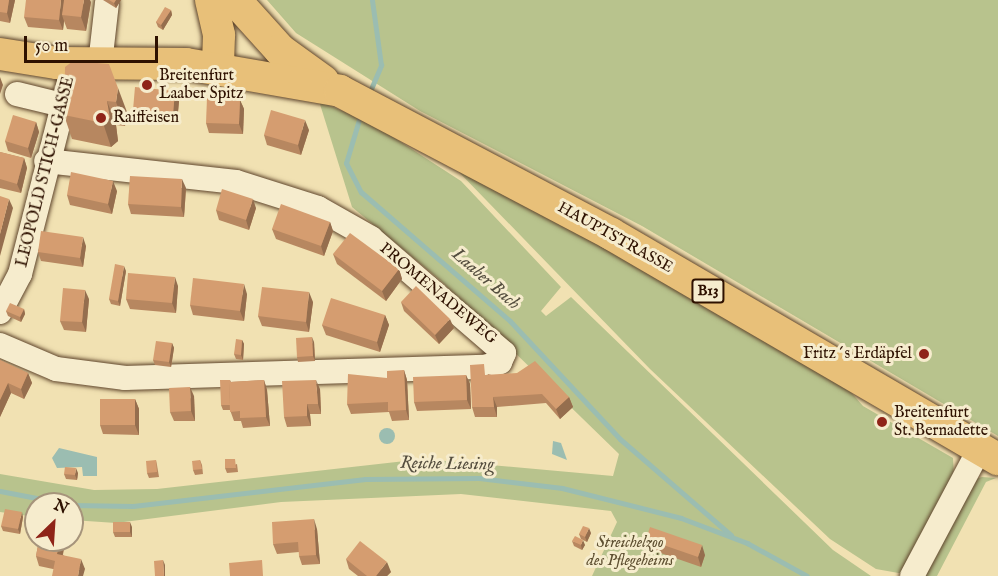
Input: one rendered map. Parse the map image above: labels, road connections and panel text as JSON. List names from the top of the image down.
{
  "streets": {
    "main road": ["HAUPTSTRASSE", "B13"],
    "street": ["LEOPOLD STICH-GASSE", "PROMENADEWEG"]
  },
  "crossings": [
    ["LEOPOLD STICH-GASSE", "PROMENADEWEG"],
    ["HAUPTSTRASSE", "B13"]
  ],
  "water": ["Laaber Bach", "Reiche Liesing"],
  "parks": ["Streichelzoo des Pflegeheims"],
  "places": [
    "Breitenfurt Laaber Spitz",
    "Raiffeisen",
    "Fritz´s Erdäpfel",
    "Breitenfurt St. Bernadette"
  ],
  "scale_bar": "50 m",
  "north": "top right"
}
